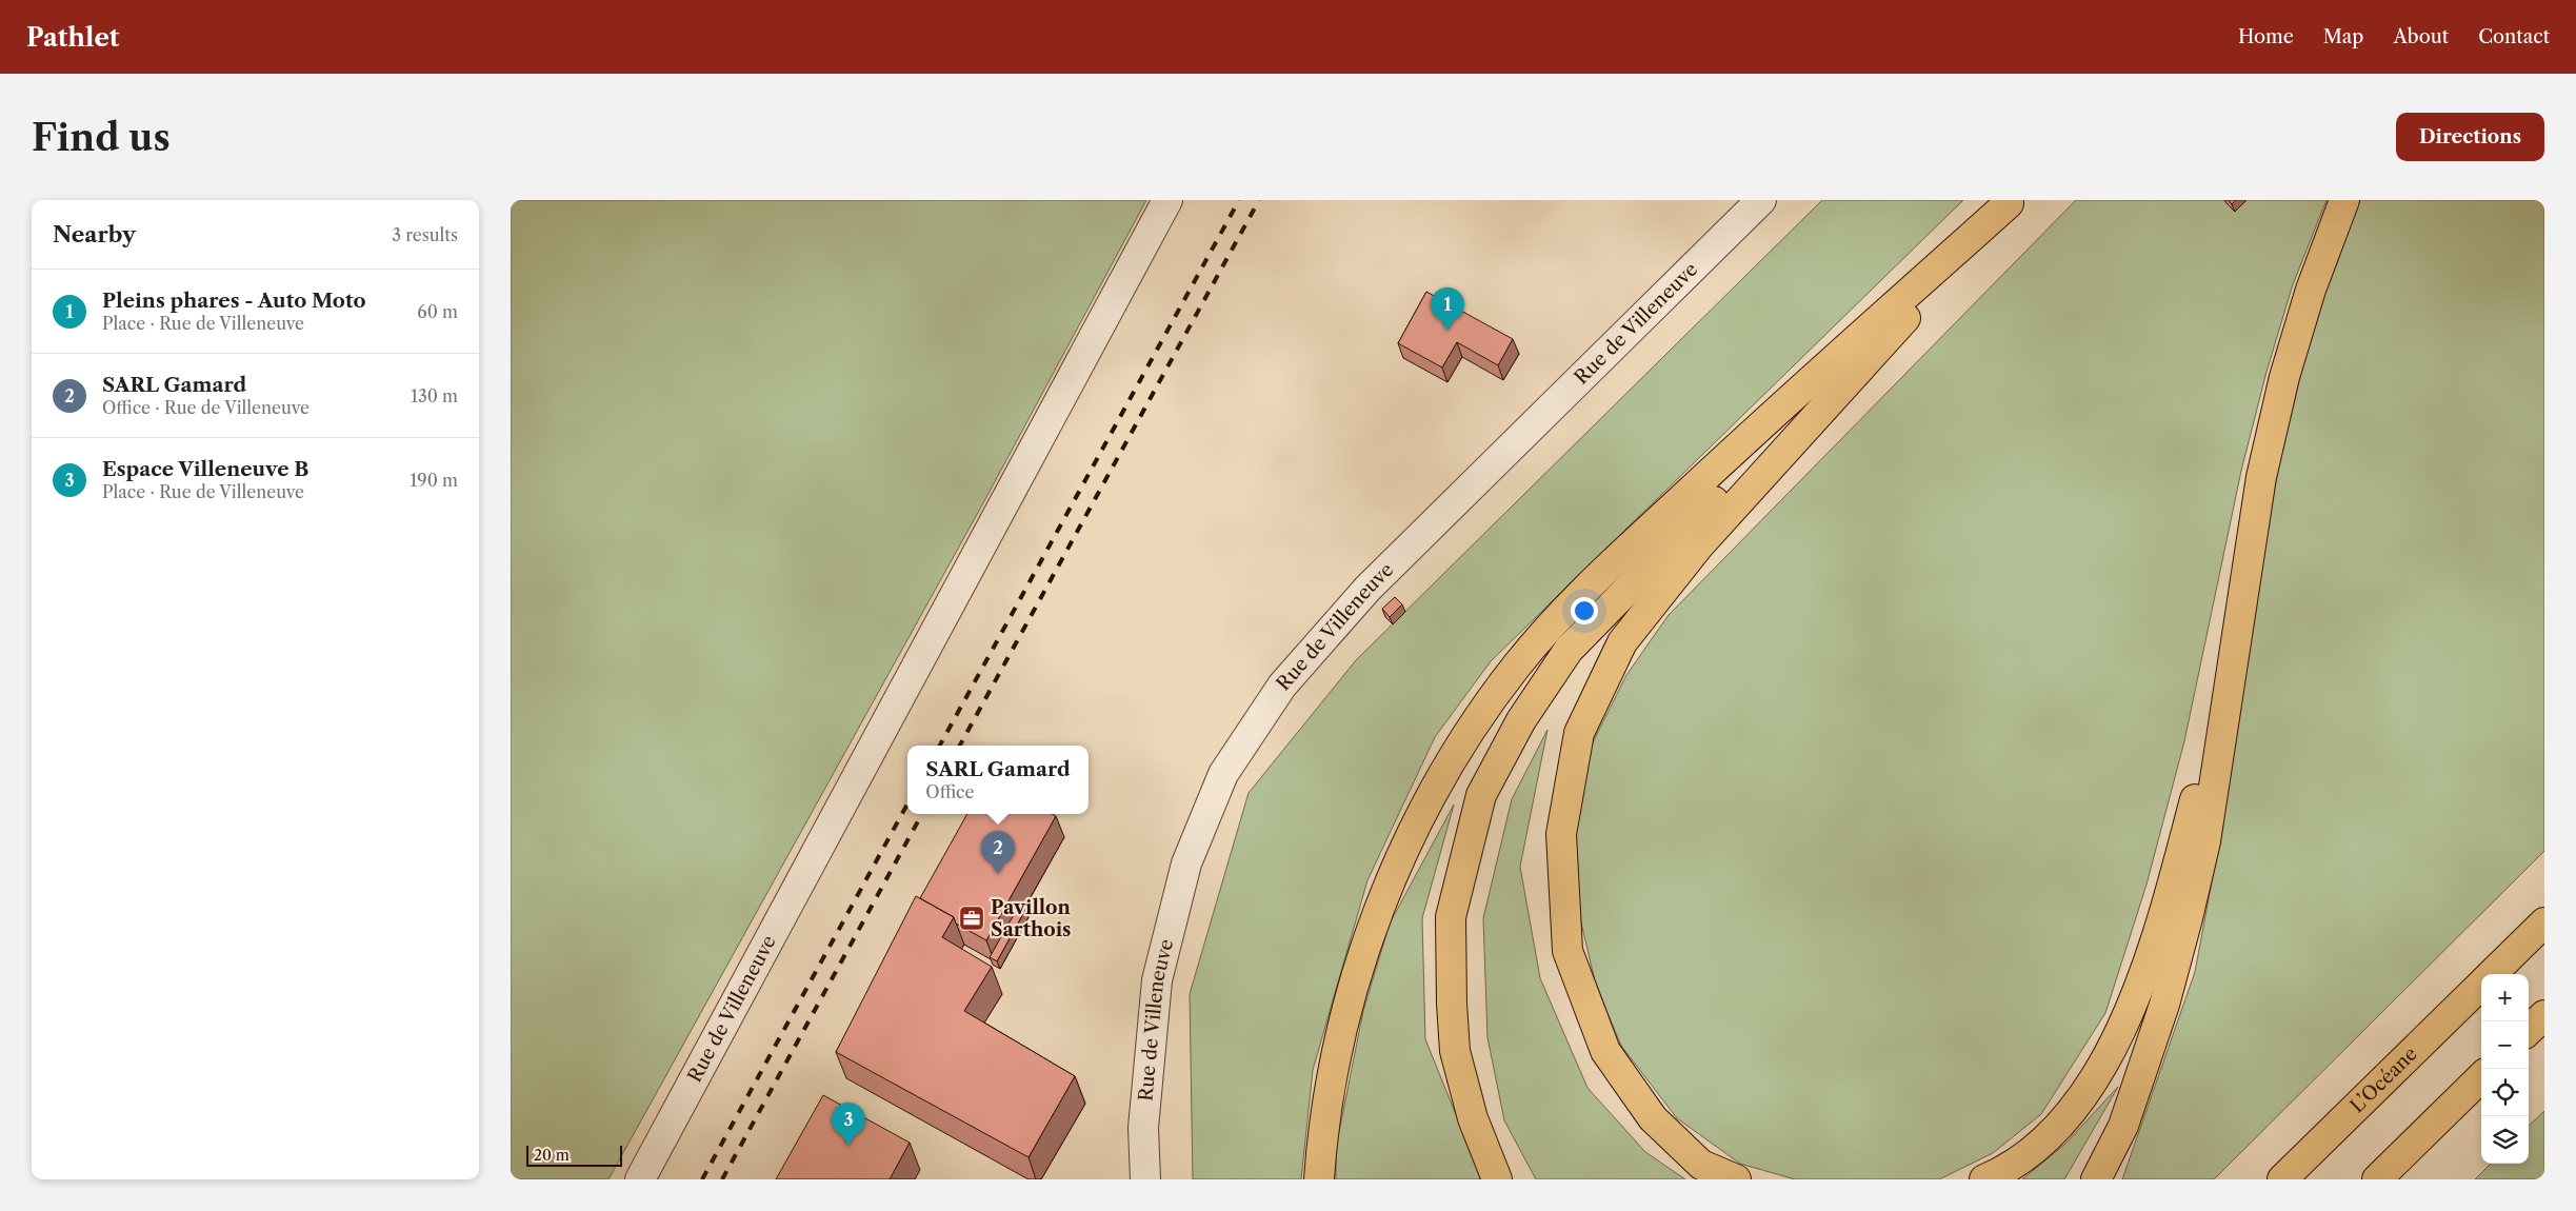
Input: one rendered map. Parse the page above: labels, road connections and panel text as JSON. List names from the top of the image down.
{
  "streets": {
    "highway": ["L’Océane"],
    "street": ["Rue de Villeneuve"]
  },
  "places": {
    "office": ["Pavillon Sarthois"]
  },
  "scale_bar": "20 m",
  "page": {
    "header": "Pathlet",
    "nav": [
      "Home",
      "Map",
      "About",
      "Contact"
    ],
    "buttons": "Directions",
    "title": "Find us",
    "heading": ["Nearby", "3 results"],
    "list": [
      {
        "mark": "1",
        "name": "Pleins phares - Auto Moto",
        "note": "Place · Rue de Villeneuve",
        "value": "60 m"
      },
      {
        "mark": "2",
        "name": "SARL Gamard",
        "note": "Office · Rue de Villeneuve",
        "value": "130 m"
      },
      {
        "mark": "3",
        "name": "Espace Villeneuve B",
        "note": "Place · Rue de Villeneuve",
        "value": "190 m"
      }
    ],
    "pins": ["1", "2", "3"],
    "popup": ["SARL Gamard", "Office"],
    "map_buttons": ["+", "−"],
    "scale": "20 m"
  }
}
